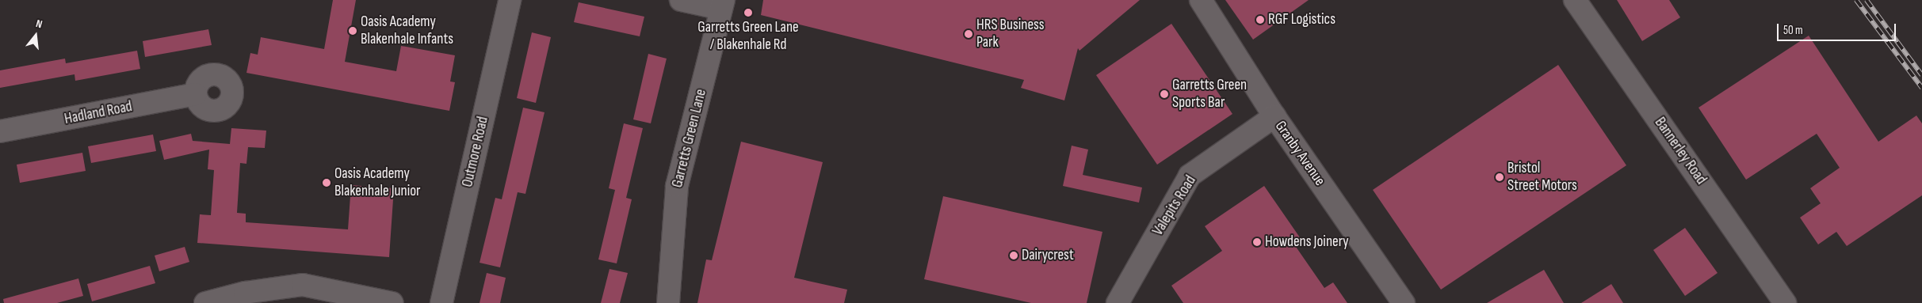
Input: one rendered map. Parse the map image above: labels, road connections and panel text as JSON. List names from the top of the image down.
{
  "streets": {
    "street": [
      "Hadland Road",
      "Garretts Green Lane",
      "Bannerley Road",
      "Outmore Road",
      "Granby Avenue",
      "Valepits Road"
    ]
  },
  "crossings": [
    ["Granby Avenue", "Valepits Road"]
  ],
  "places": [
    "Garretts Green Lane / Blakenhale Rd",
    "RGF Logistics",
    "Oasis Academy Blakenhale Infants",
    "HRS Business Park",
    "Garretts Green Sports Bar",
    "Bristol Street Motors",
    "Oasis Academy Blakenhale Junior",
    "Howdens Joinery",
    "Dairycrest"
  ],
  "scale_bar": "50 m",
  "north": "top"
}
